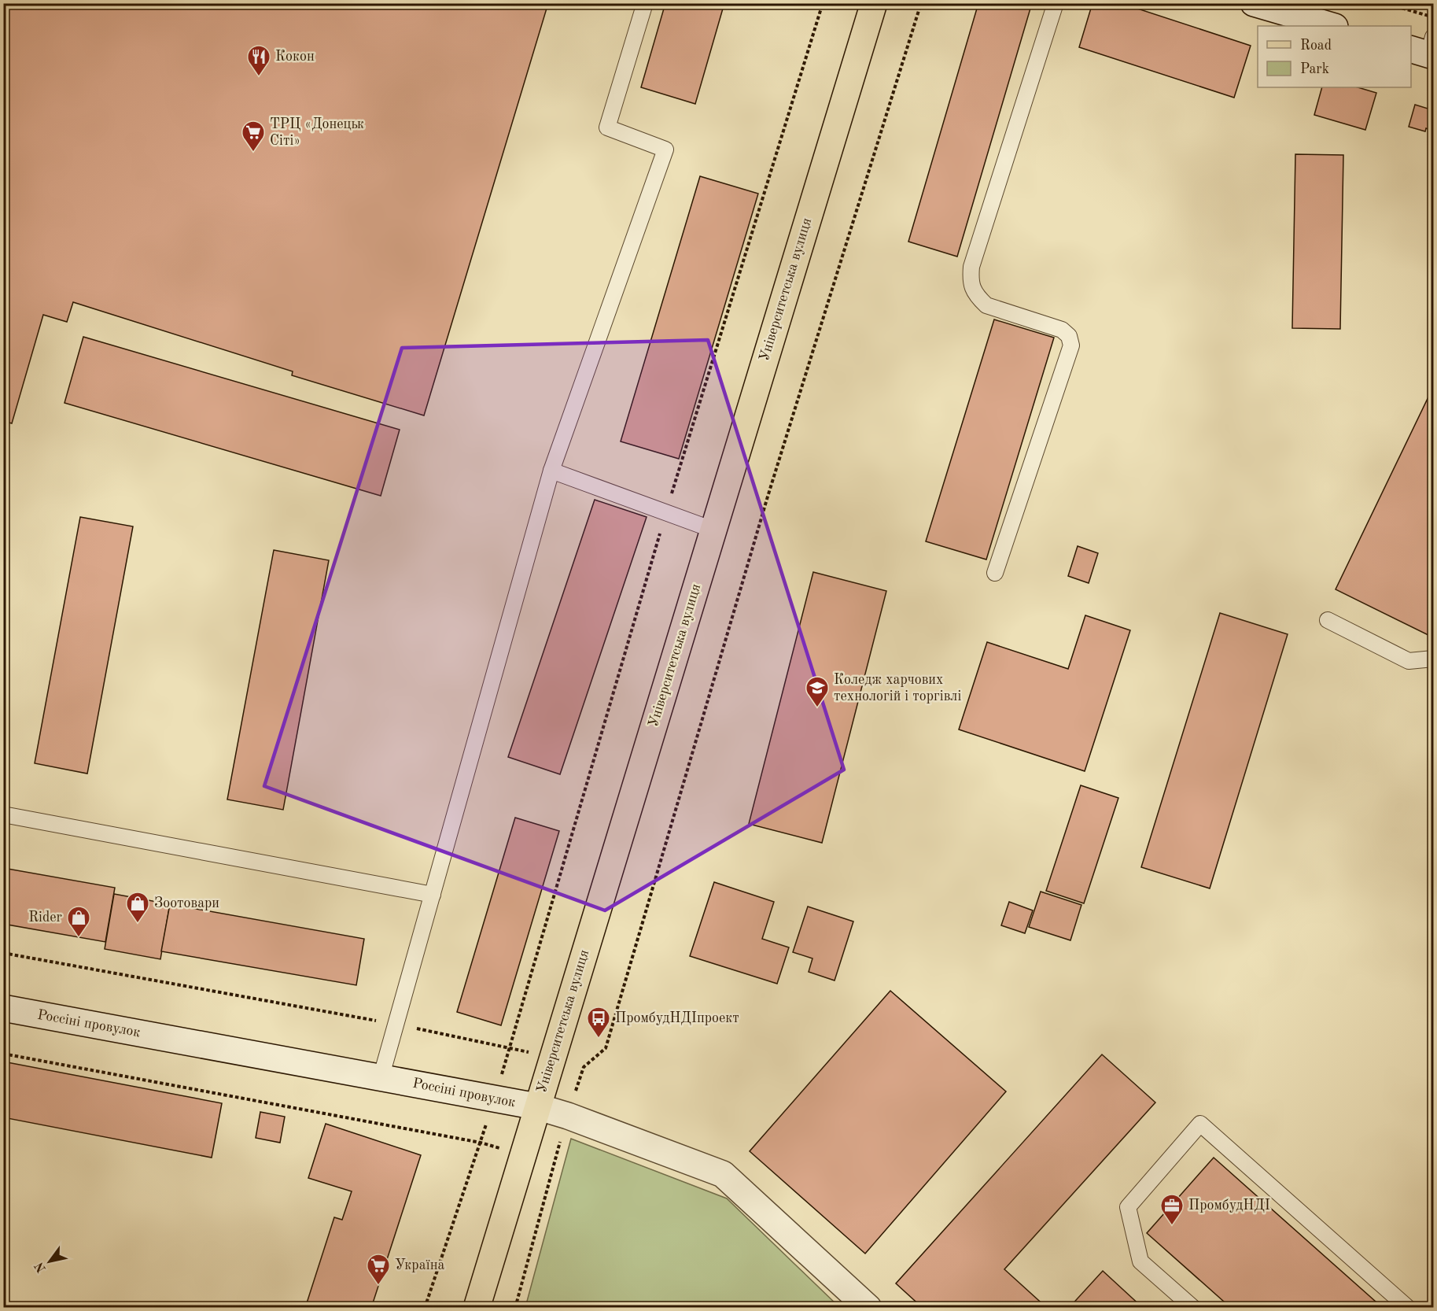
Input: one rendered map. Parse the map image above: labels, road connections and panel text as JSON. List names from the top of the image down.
{
  "streets": {
    "main road": ["Університетська вулиця"],
    "street": ["Россіні провулок"]
  },
  "crossings": [
    ["Університетська вулиця", "Россіні провулок"]
  ],
  "places": {
    "restaurant": ["Кокон"],
    "supermarket": ["ТРЦ «Донецьк Сіті»", "Україна"],
    "school or university": ["Коледж харчових технологій і торгівлі"],
    "shop": ["Зоотовари", "Rider"],
    "bus stop": ["ПромбудНДІпроект"],
    "office": ["ПромбудНДІ"]
  },
  "legend": ["Road", "Park"],
  "north": "bottom left"
}
